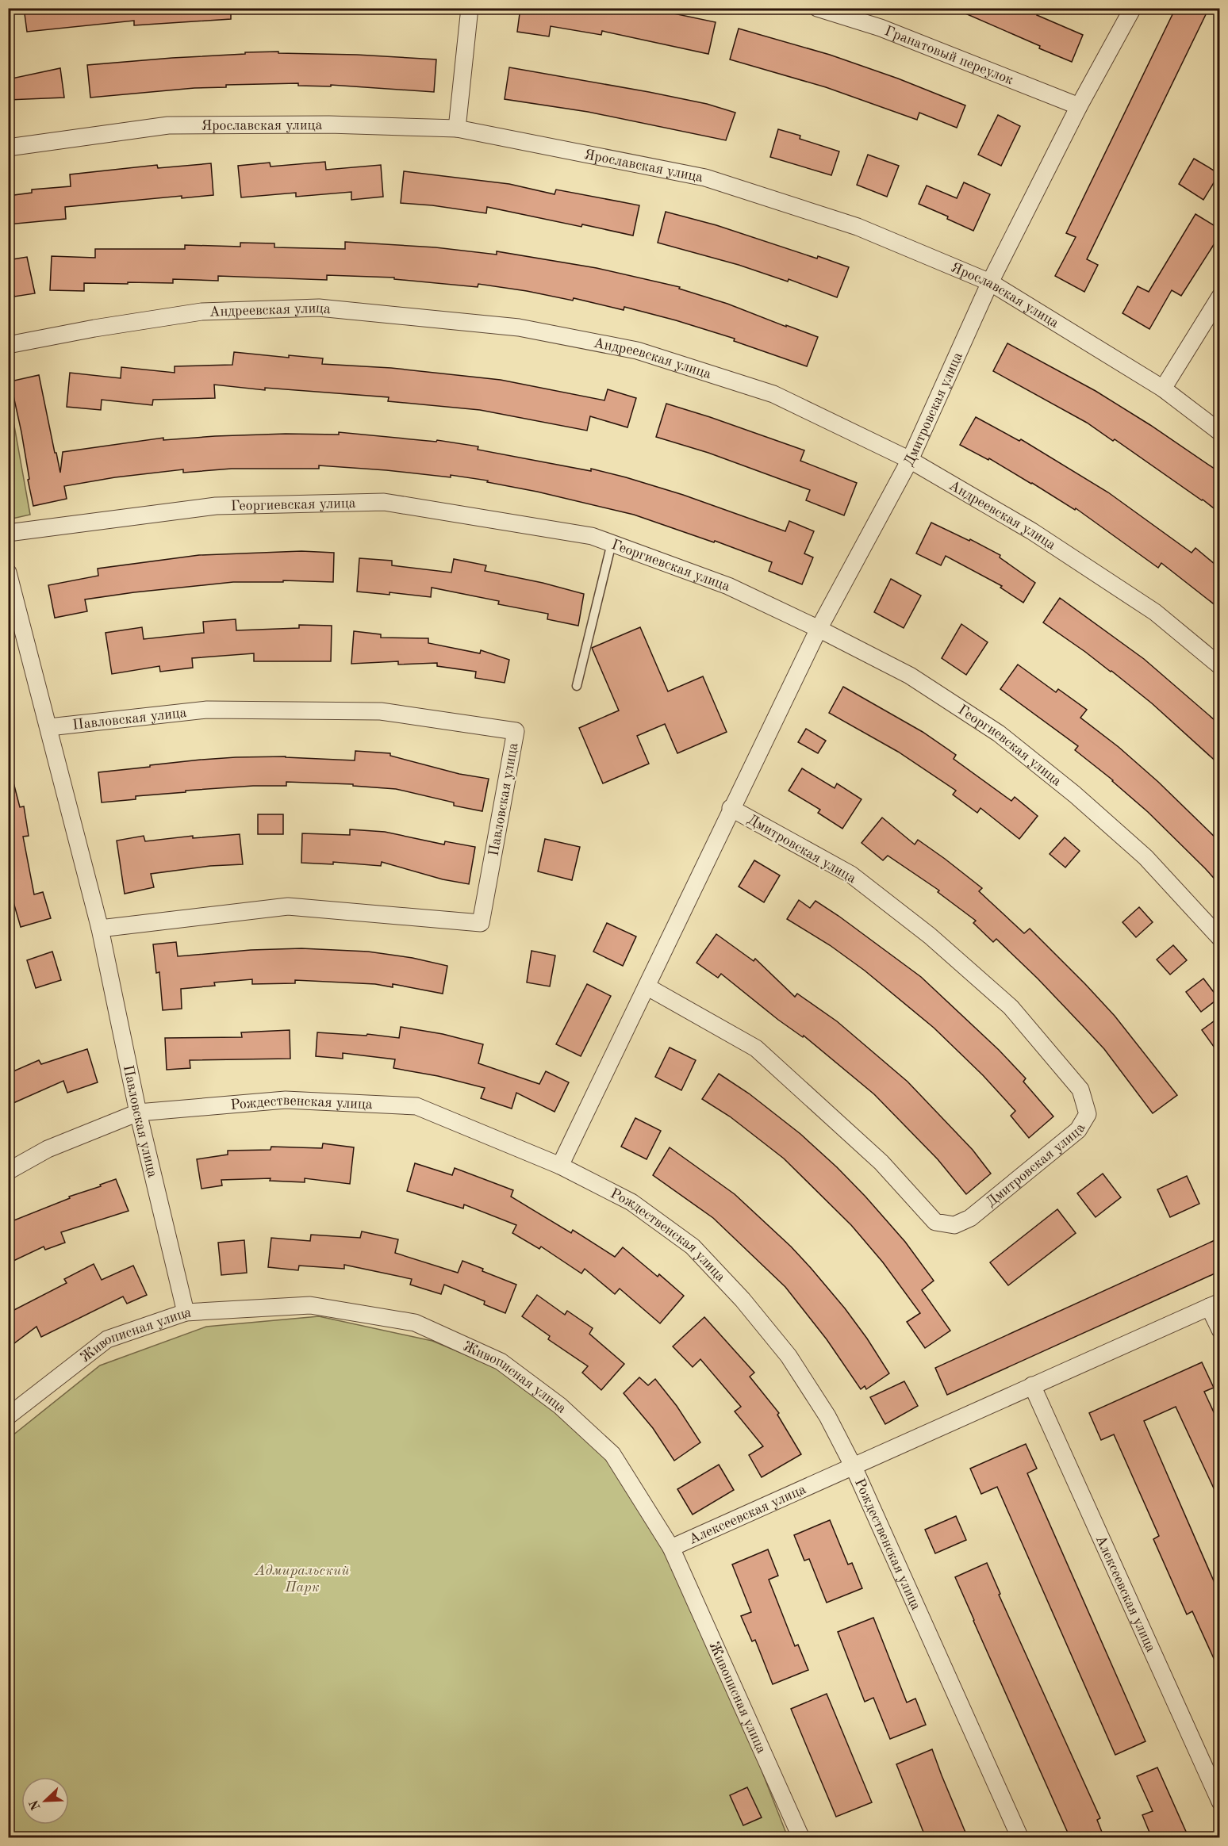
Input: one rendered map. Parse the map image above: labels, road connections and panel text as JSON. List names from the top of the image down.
{
  "streets": {
    "street": [
      "Гранатовый переулок",
      "Ярославская улица",
      "Андреевская улица",
      "Дмитровская улица",
      "Георгиевская улица",
      "Павловская улица",
      "Рождественская улица",
      "Живописная улица",
      "Алексеевская улица"
    ]
  },
  "crossings": [
    ["Гранатовый переулок", "Дмитровская улица"],
    ["Ярославская улица", "Дмитровская улица"],
    ["Андреевская улица", "Дмитровская улица"],
    ["Дмитровская улица", "Георгиевская улица"],
    ["Дмитровская улица", "Рождественская улица"],
    ["Павловская улица", "Рождественская улица"],
    ["Павловская улица", "Живописная улица"],
    ["Рождественская улица", "Алексеевская улица"],
    ["Живописная улица", "Алексеевская улица"]
  ],
  "parks": ["Адмиральский Парк"],
  "north": "bottom left"
}
